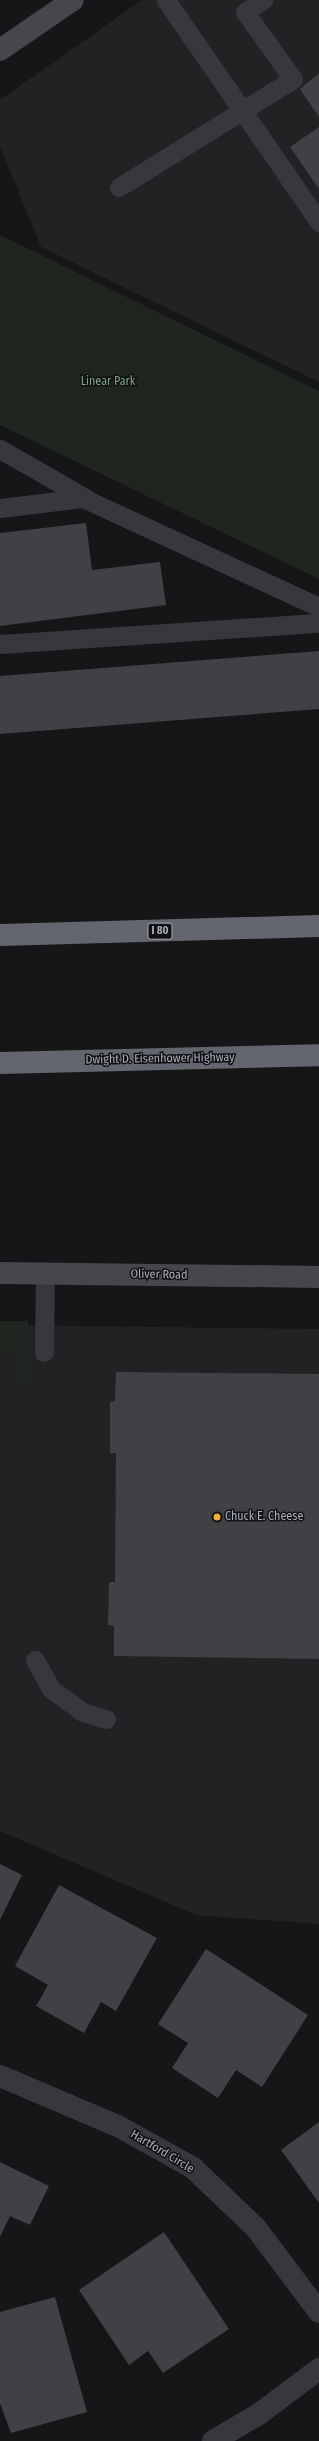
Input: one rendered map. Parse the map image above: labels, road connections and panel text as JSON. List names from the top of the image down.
{
  "streets": {
    "highway": ["I 80", "Dwight D. Eisenhower Highway"],
    "main road": ["Oliver Road"],
    "street": ["Hartford Circle"]
  },
  "parks": ["Linear Park"],
  "places": ["Chuck E. Cheese"]
}
